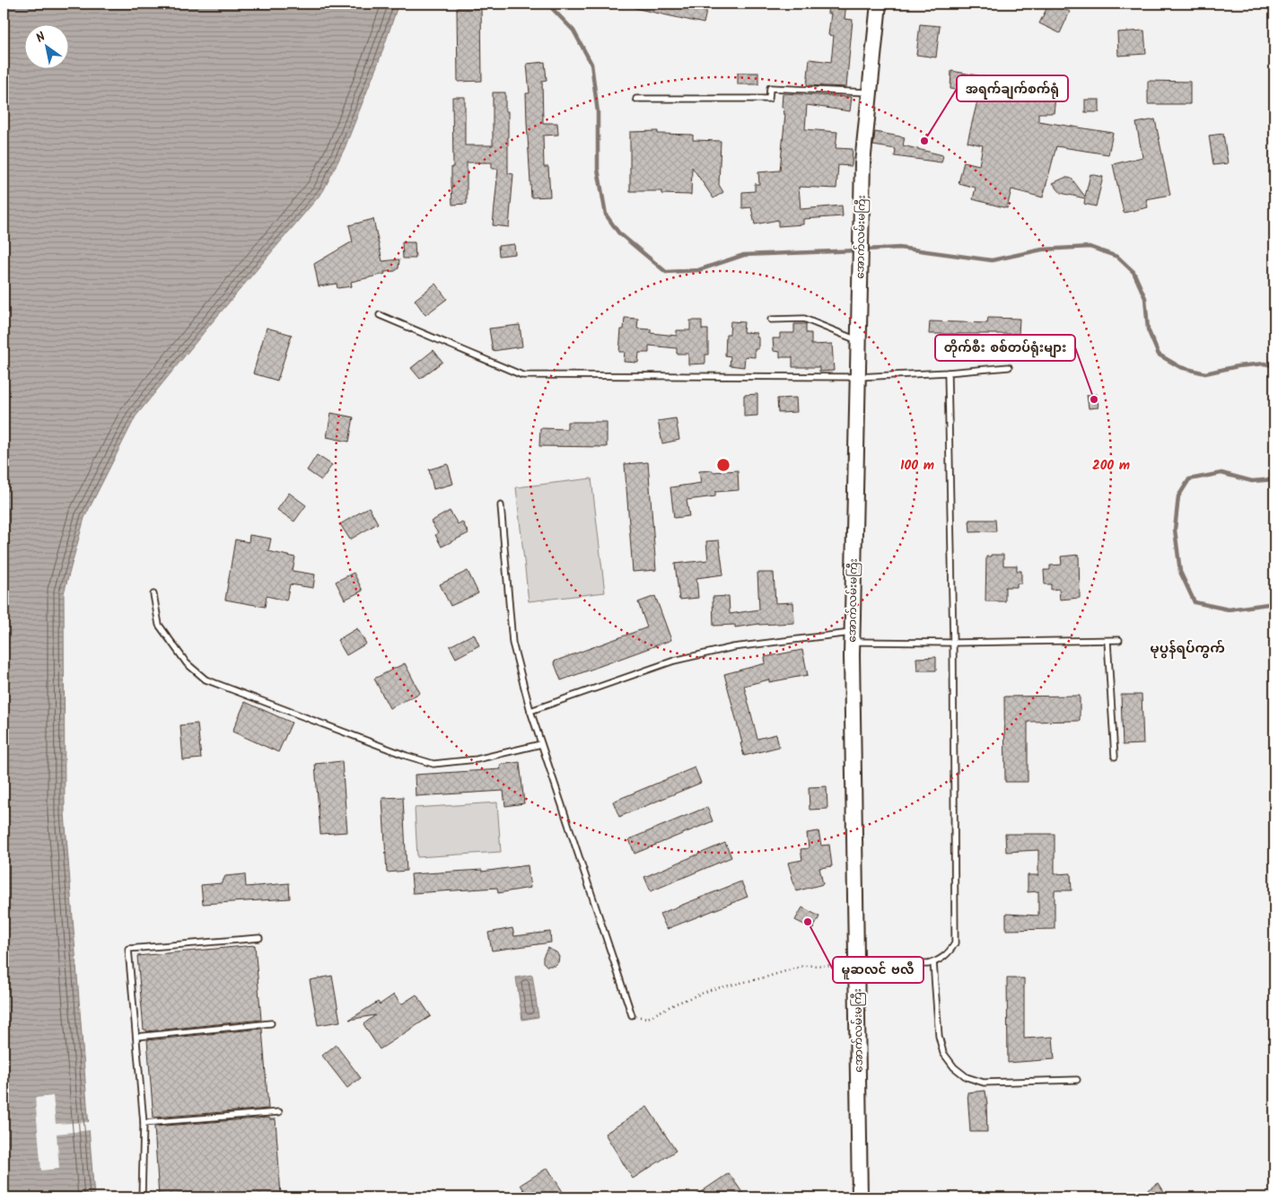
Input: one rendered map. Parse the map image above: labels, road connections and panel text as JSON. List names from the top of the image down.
{
  "streets": {
    "main road": ["အောက်လမ်းမကြီး"]
  },
  "districts": ["မုပွန်ရပ်ကွက်"],
  "places": ["အရက်ချက်စက်ရုံ", "တိုက်စီး စစ်တပ်ရုံးများ", "မူဆလင် ဗလီ"],
  "north": "top left",
  "rings": ["100 m", "200 m"]
}
